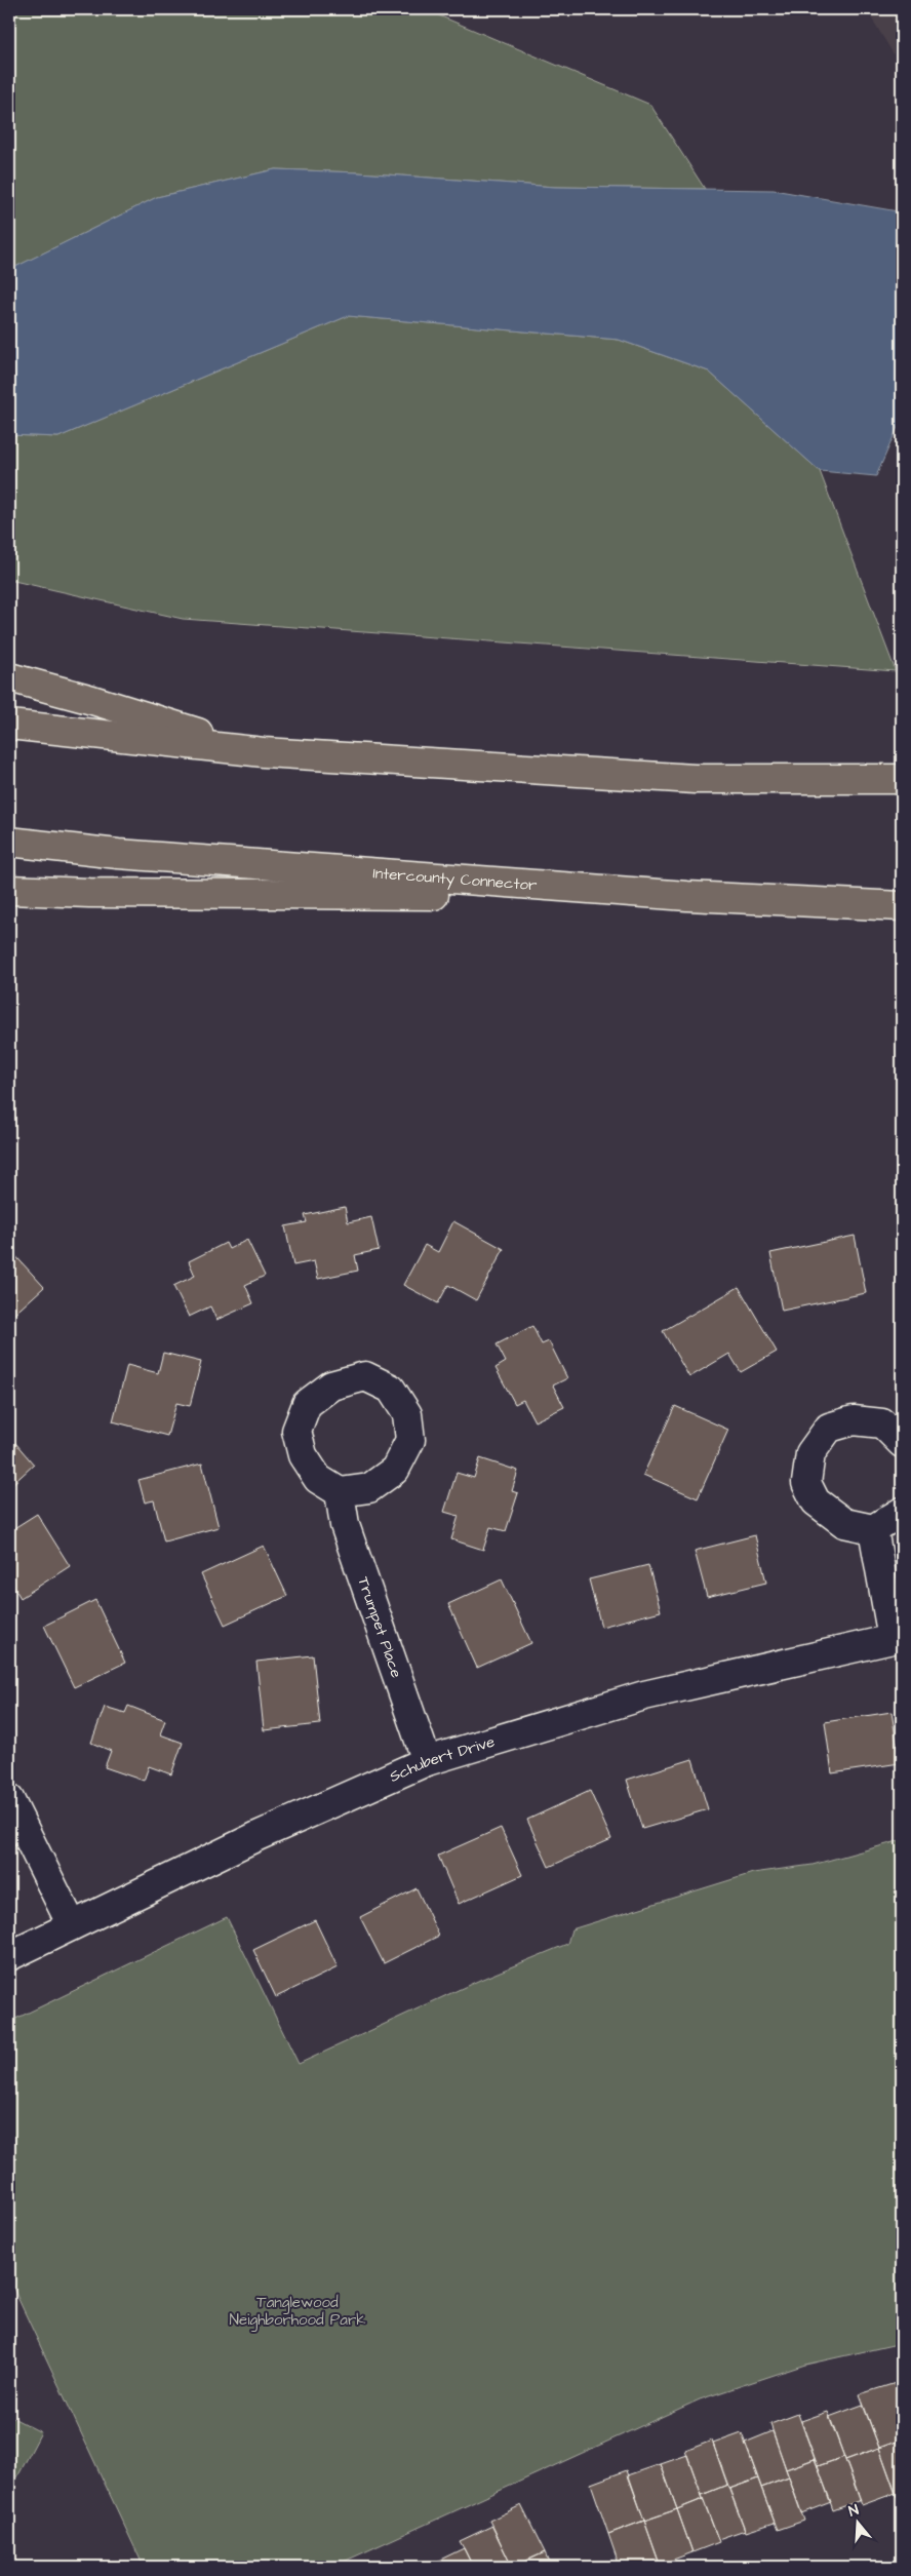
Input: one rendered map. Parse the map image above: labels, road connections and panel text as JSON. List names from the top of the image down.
{
  "streets": {
    "highway": ["Intercounty Connector"],
    "street": ["Trumpet Place", "Schubert Drive"]
  },
  "crossings": [
    ["Trumpet Place", "Schubert Drive"]
  ],
  "parks": ["Tanglewood Neighborhood Park"],
  "north": "top"
}
